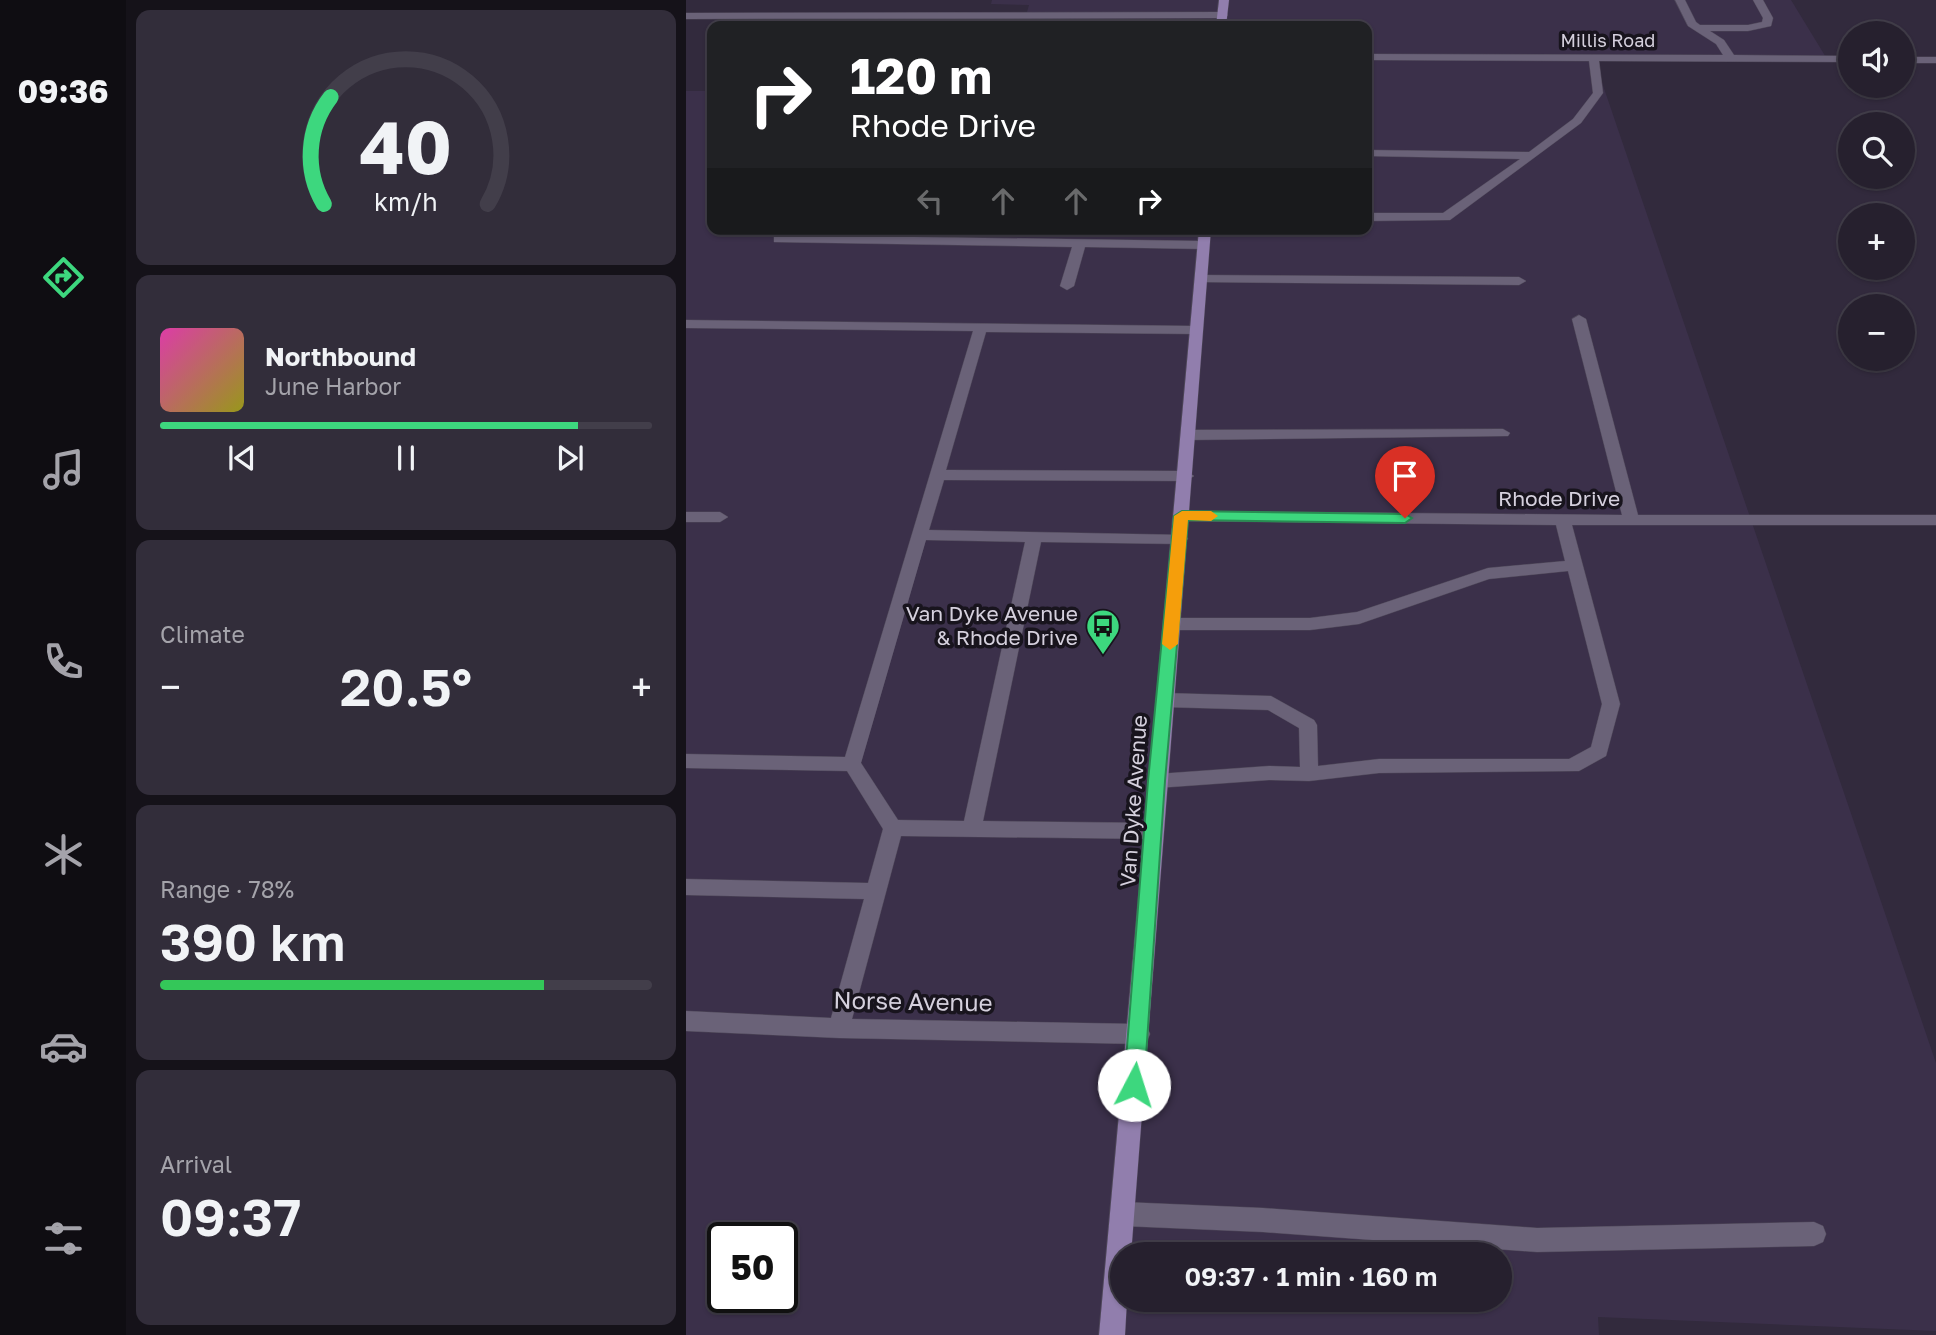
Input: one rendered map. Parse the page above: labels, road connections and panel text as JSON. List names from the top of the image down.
{
  "streets": {
    "main road": ["Van Dyke Avenue"],
    "street": ["Millis Road", "Rhode Drive", "Norse Avenue"]
  },
  "crossings": [
    ["Rhode Drive", "Van Dyke Avenue"],
    ["Van Dyke Avenue", "Norse Avenue"]
  ],
  "places": {
    "bus stop": ["Van Dyke Avenue & Rhode Drive"]
  },
  "page": {
    "tabs": "09:36",
    "map_buttons": ["+", "−"],
    "turn": ["120 m", "Rhode Drive"],
    "song": ["Northbound", "June Harbor"],
    "tile": [
      "Climate",
      ["Range · 78%", "390 km"],
      ["Arrival", "09:37"]
    ],
    "heat": ["−", "20.5°", "+"],
    "limit": "50",
    "trip": "09:37 · 1 min · 160 m",
    "gauge": ["40", "km/h"]
  }
}
